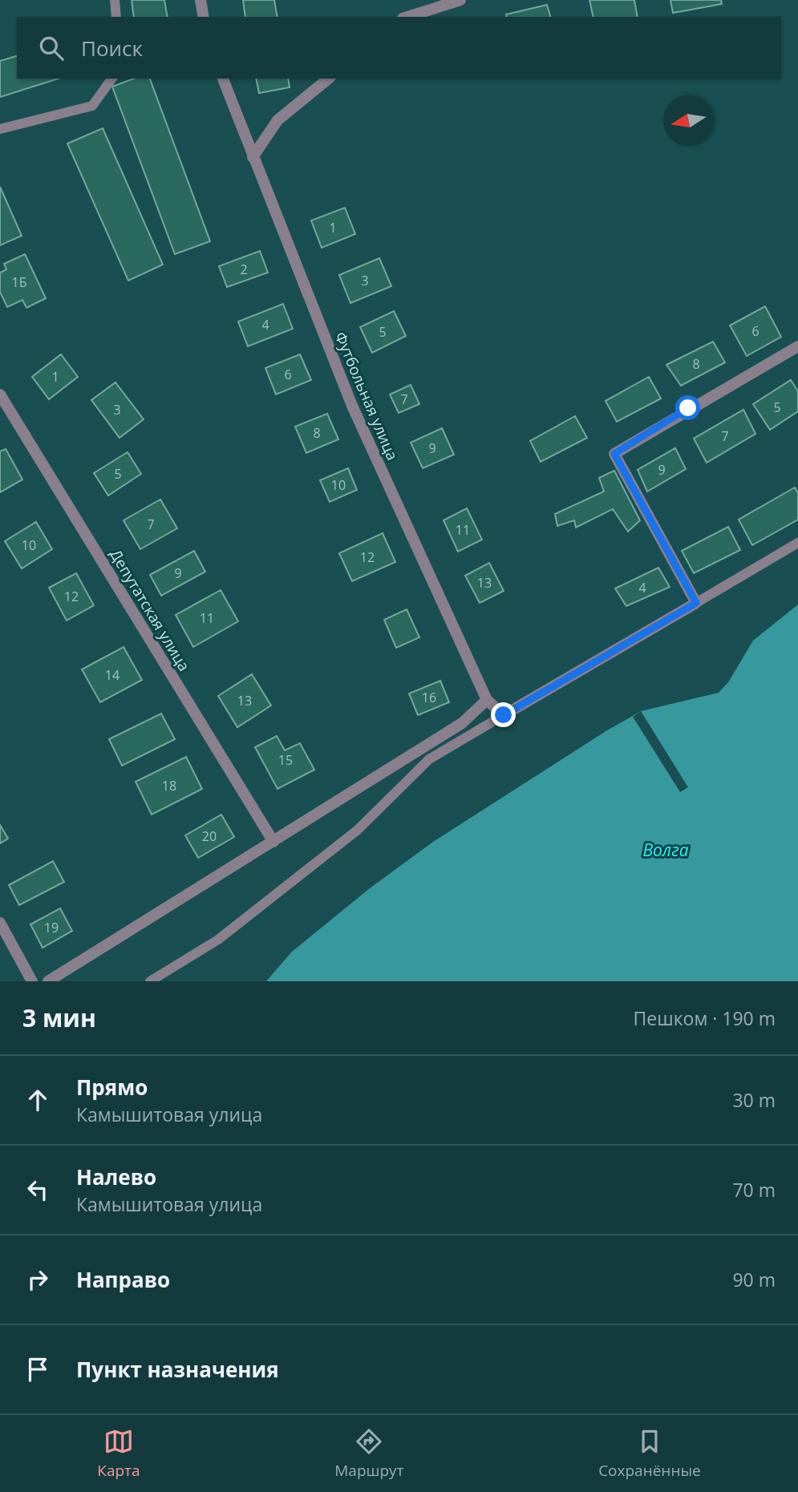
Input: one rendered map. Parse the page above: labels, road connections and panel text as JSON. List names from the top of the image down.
{
  "streets": {
    "street": ["Футбольная улица", "Депутатская улица"]
  },
  "water": ["Волга"],
  "house_numbers": [
    "1",
    "2",
    "3",
    "1Б",
    "4",
    "6",
    "5",
    "8",
    "6",
    "1",
    "7",
    "5",
    "3",
    "8",
    "7",
    "9",
    "9",
    "5",
    "10",
    "7",
    "11",
    "10",
    "12",
    "9",
    "13",
    "4",
    "12",
    "11",
    "14",
    "16",
    "13",
    "15",
    "18",
    "20",
    "19"
  ],
  "north": "left",
  "page": {
    "search": "Поиск",
    "heading": ["3 мин", "Пешком · 190 m"],
    "list": [
      ["Прямо", "Камышитовая улица", "30 m"],
      ["Налево", "Камышитовая улица", "70 m"],
      ["Направо", "90 m"],
      "Пункт назначения"
    ],
    "nav": ["Карта", "Маршрут", "Сохранённые"]
  }
}
